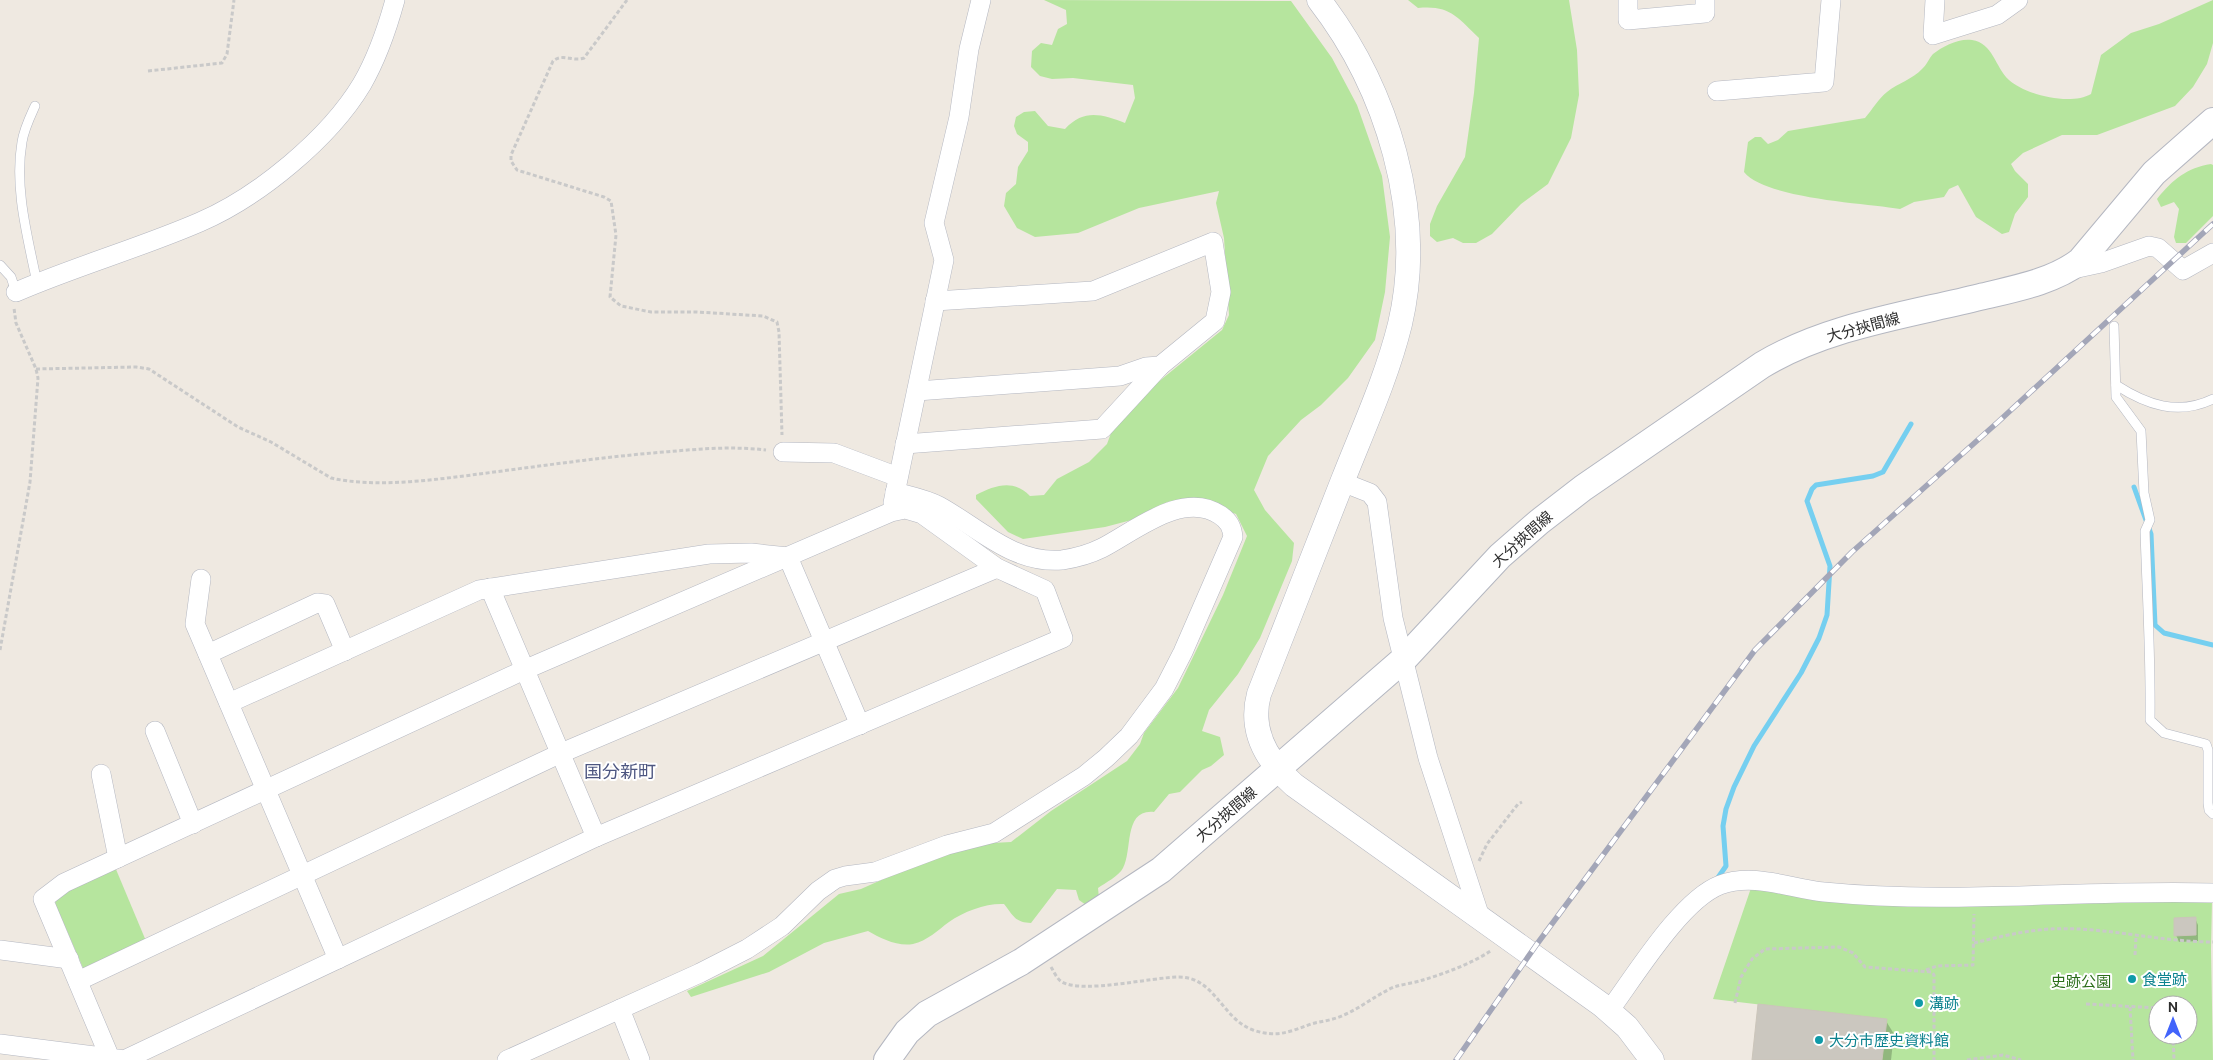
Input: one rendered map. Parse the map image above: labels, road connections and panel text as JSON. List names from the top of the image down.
{
  "streets": {
    "main road": ["大分挾間線"]
  },
  "districts": ["国分新町"],
  "parks": ["史跡公園"],
  "places": ["食堂跡", "溝跡", "大分市歴史資料館"],
  "north": "top"
}
